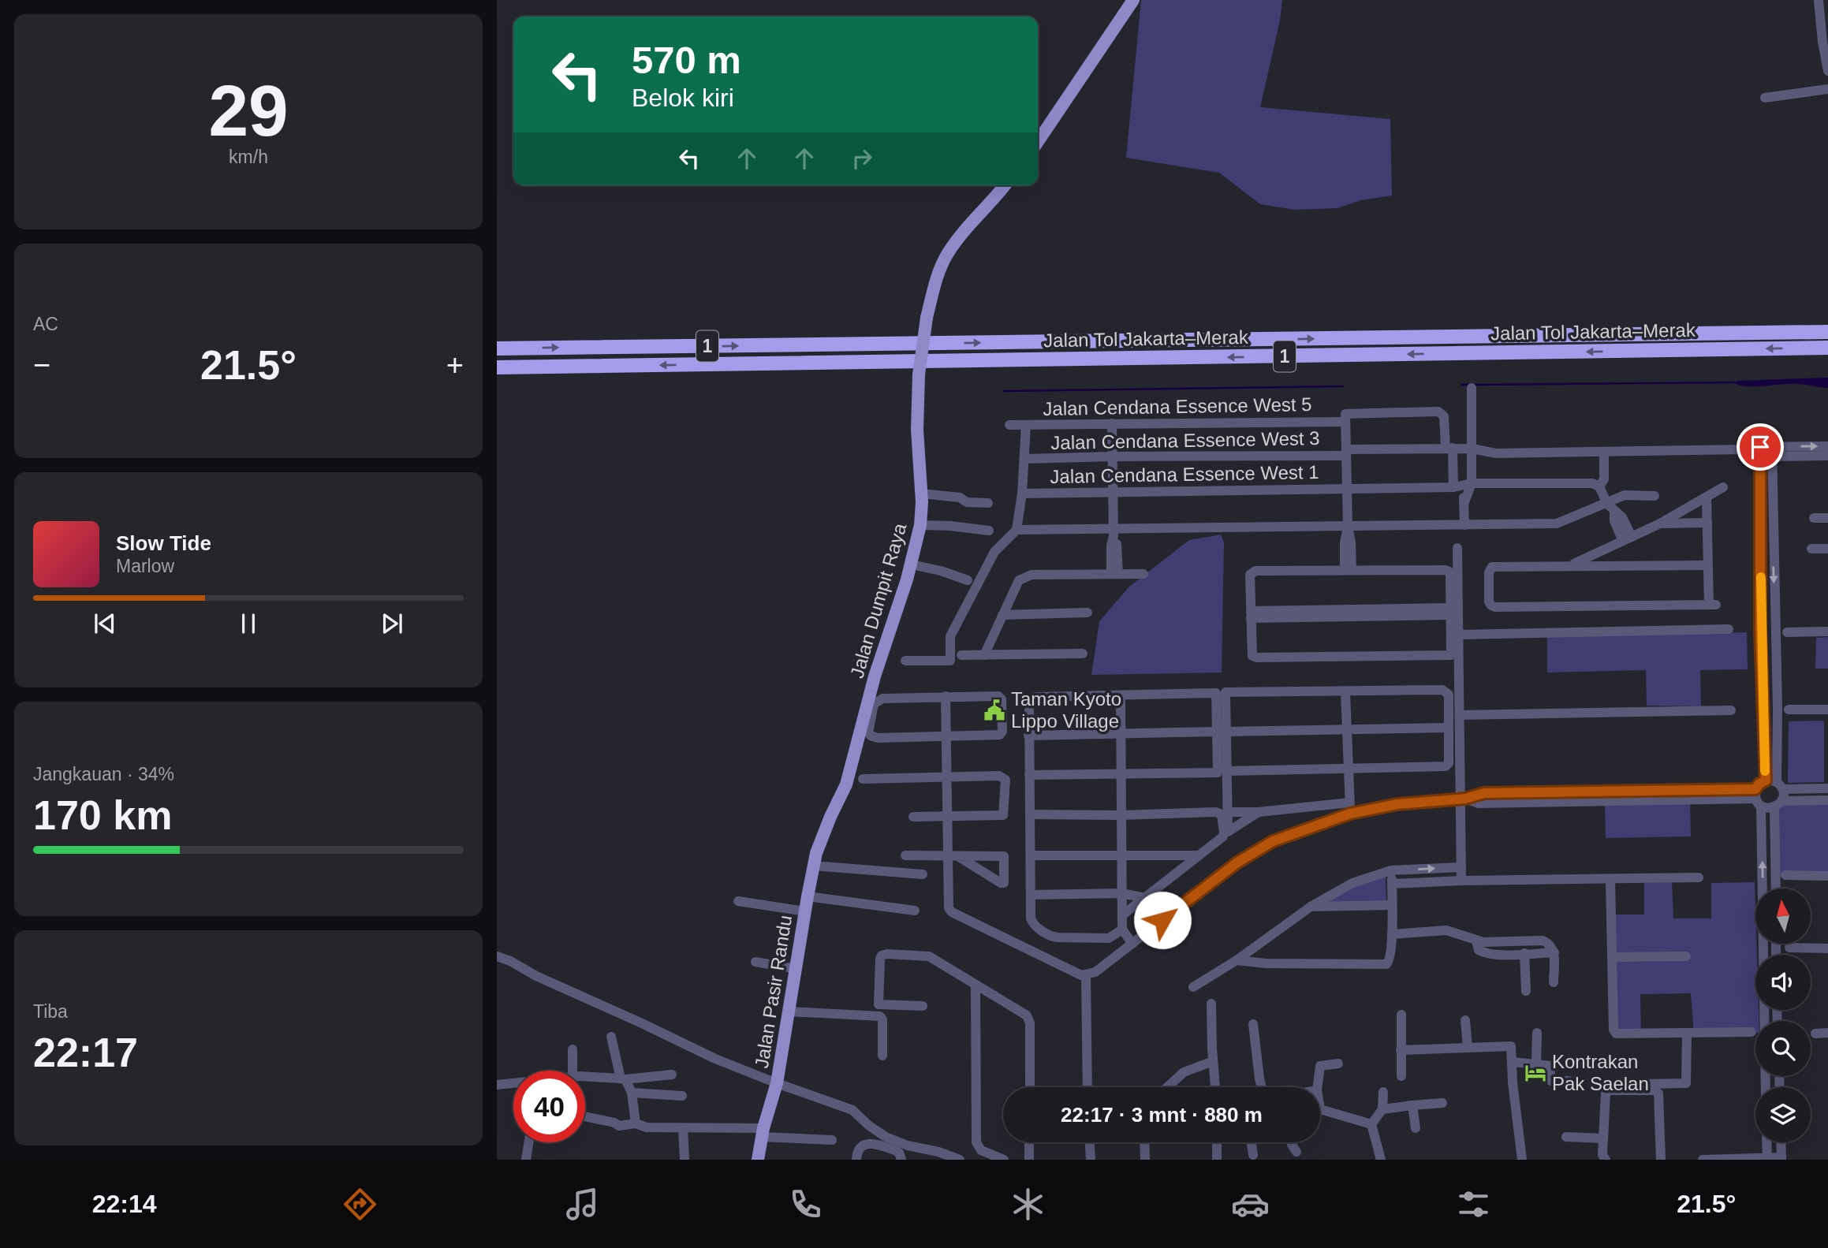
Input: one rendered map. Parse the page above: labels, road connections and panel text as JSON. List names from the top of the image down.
{
  "streets": {
    "highway": ["Jalan Tol Jakarta–Merak", "1"],
    "main road": ["Jalan Dumpit Raya", "Jalan Pasir Randu"],
    "street": ["Jalan Cendana Essence West 5", "Jalan Cendana Essence West 3", "Jalan Cendana Essence West 1"]
  },
  "crossings": [
    ["Jalan Dumpit Raya", "Jalan Pasir Randu"]
  ],
  "places": {
    "public building": ["Taman Kyoto Lippo Village"],
    "hotel": ["Kontrakan Pak Saelan"]
  },
  "north": "top",
  "page": {
    "tile": [
      ["29", "km/h"],
      "AC",
      ["Jangkauan · 34%", "170 km"],
      ["Tiba", "22:17"]
    ],
    "turn": ["570 m", "Belok kiri"],
    "heat": ["−", "21.5°", "+"],
    "song": ["Slow Tide", "Marlow"],
    "limit": "40",
    "trip": "22:17 · 3 mnt · 880 m",
    "tabs": ["22:14", "21.5°"]
  }
}
